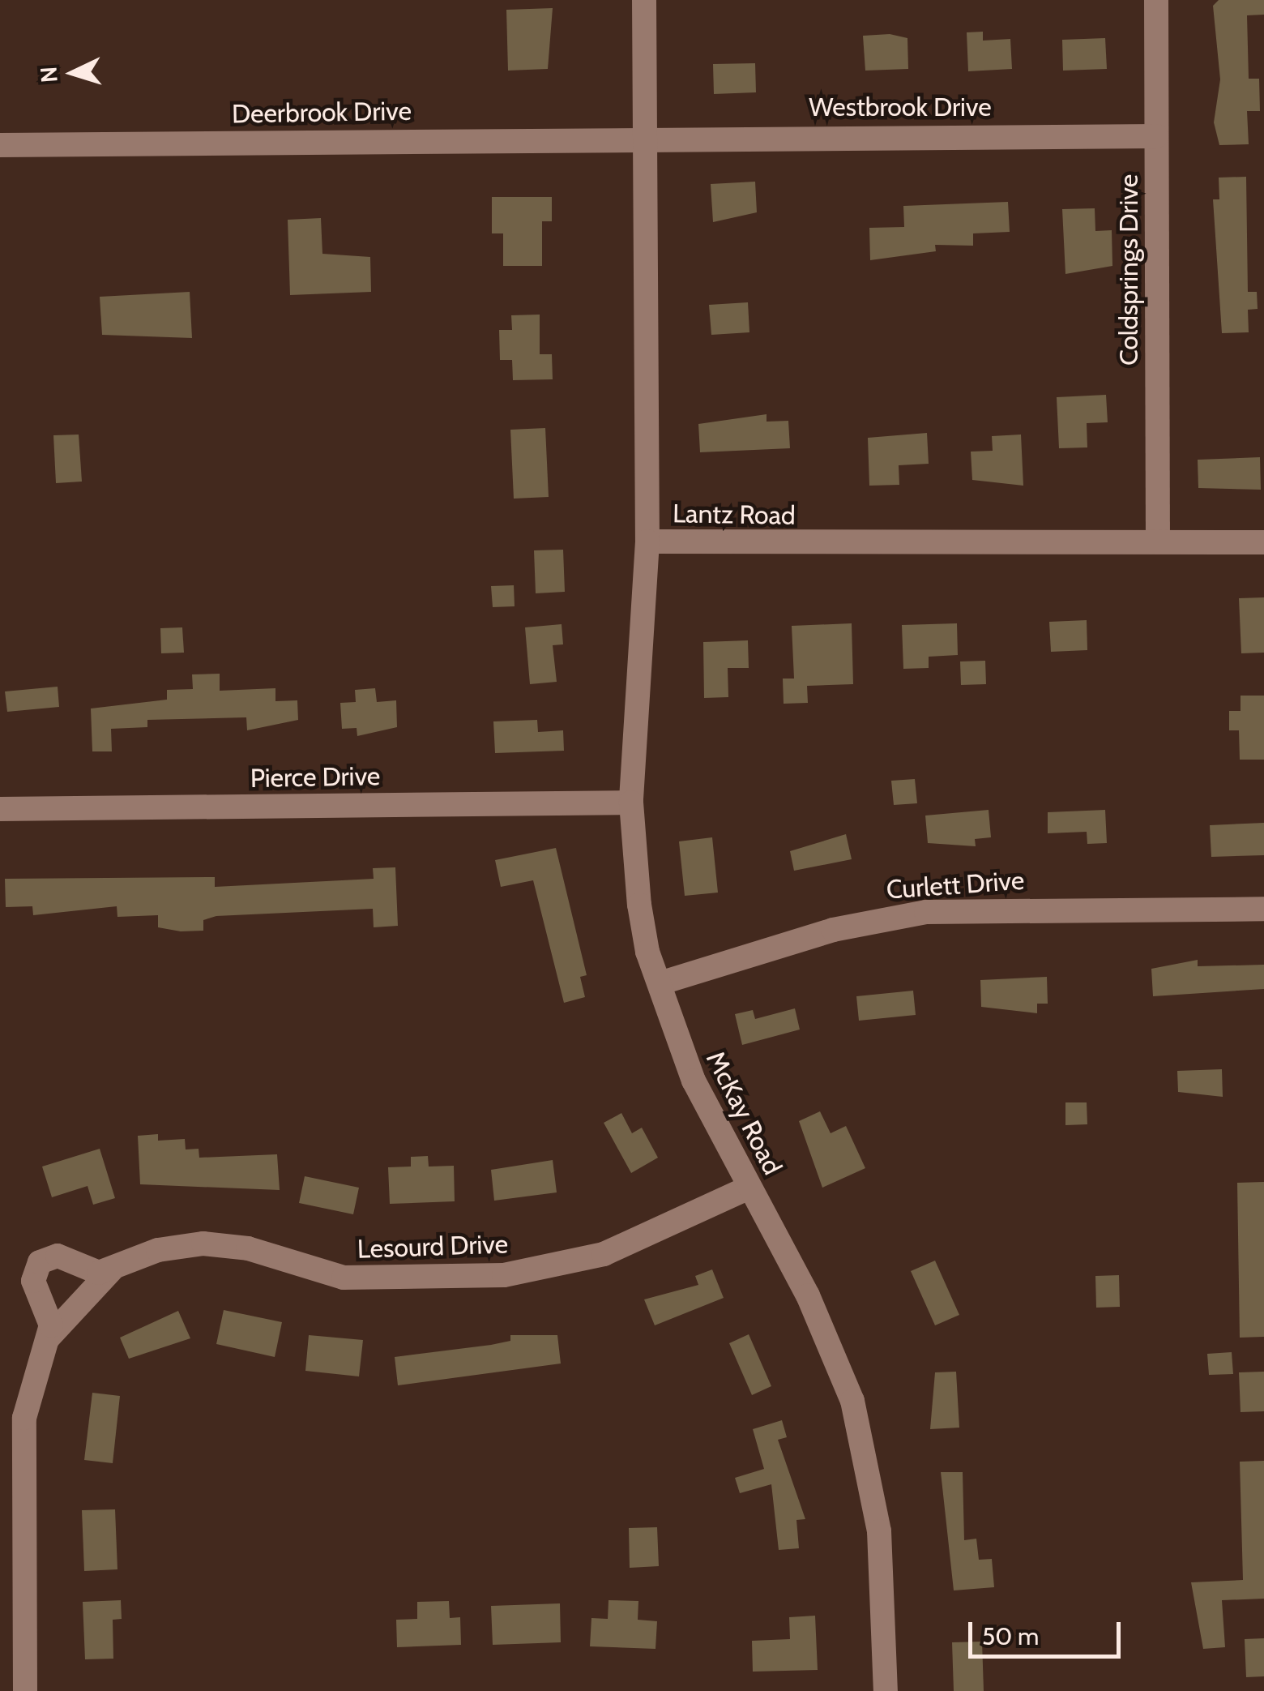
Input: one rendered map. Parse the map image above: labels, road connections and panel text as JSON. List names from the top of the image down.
{
  "streets": {
    "street": [
      "Westbrook Drive",
      "Deerbrook Drive",
      "Coldsprings Drive",
      "Lantz Road",
      "Pierce Drive",
      "Curlett Drive",
      "McKay Road",
      "Lesourd Drive"
    ]
  },
  "crossings": [
    ["Westbrook Drive", "Deerbrook Drive"],
    ["Westbrook Drive", "Coldsprings Drive"],
    ["Westbrook Drive", "Lantz Road"],
    ["Deerbrook Drive", "Lantz Road"],
    ["Coldsprings Drive", "Lantz Road"],
    ["Lantz Road", "McKay Road"],
    ["Pierce Drive", "McKay Road"],
    ["Curlett Drive", "McKay Road"],
    ["McKay Road", "Lesourd Drive"]
  ],
  "scale_bar": "50 m",
  "north": "left"
}
